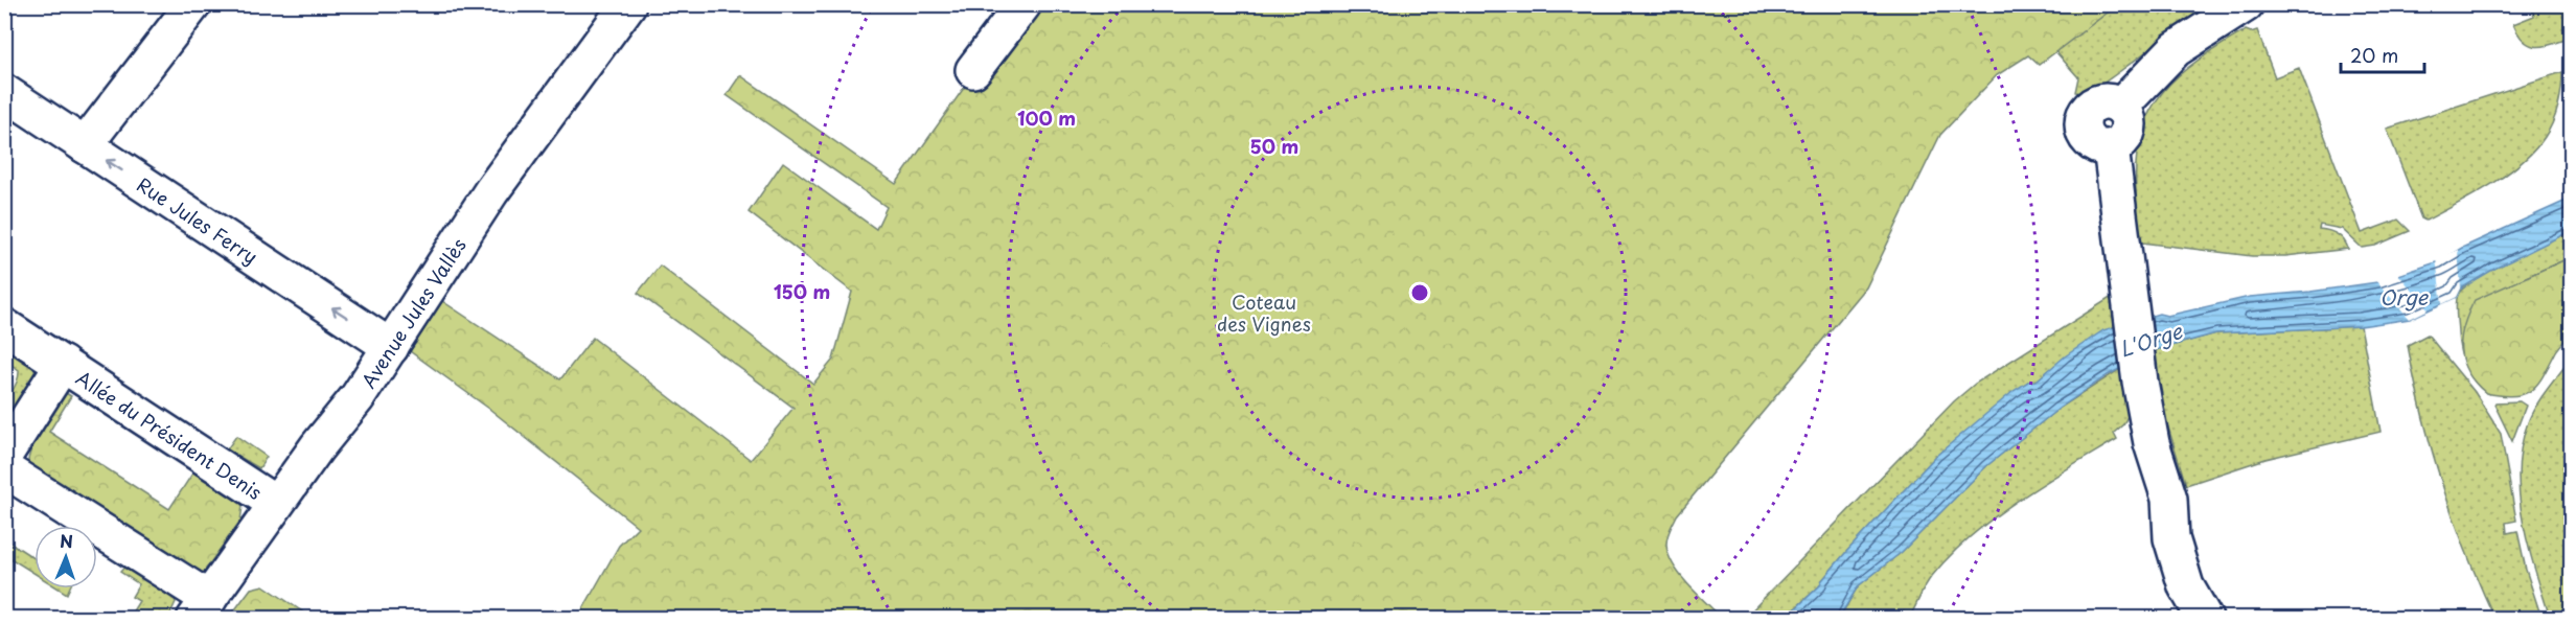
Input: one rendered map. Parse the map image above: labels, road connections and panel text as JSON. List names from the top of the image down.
{
  "streets": {
    "street": ["Rue Jules Ferry", "Avenue Jules Vallès", "Allée du Président Denis"]
  },
  "crossings": [
    ["Rue Jules Ferry", "Avenue Jules Vallès"],
    ["Avenue Jules Vallès", "Allée du Président Denis"]
  ],
  "one_way": ["Rue Jules Ferry"],
  "water": ["Orge", "L'Orge"],
  "parks": ["Coteau des Vignes"],
  "scale_bar": "20 m",
  "north": "top",
  "rings": ["100 m", "50 m", "150 m"]
}
